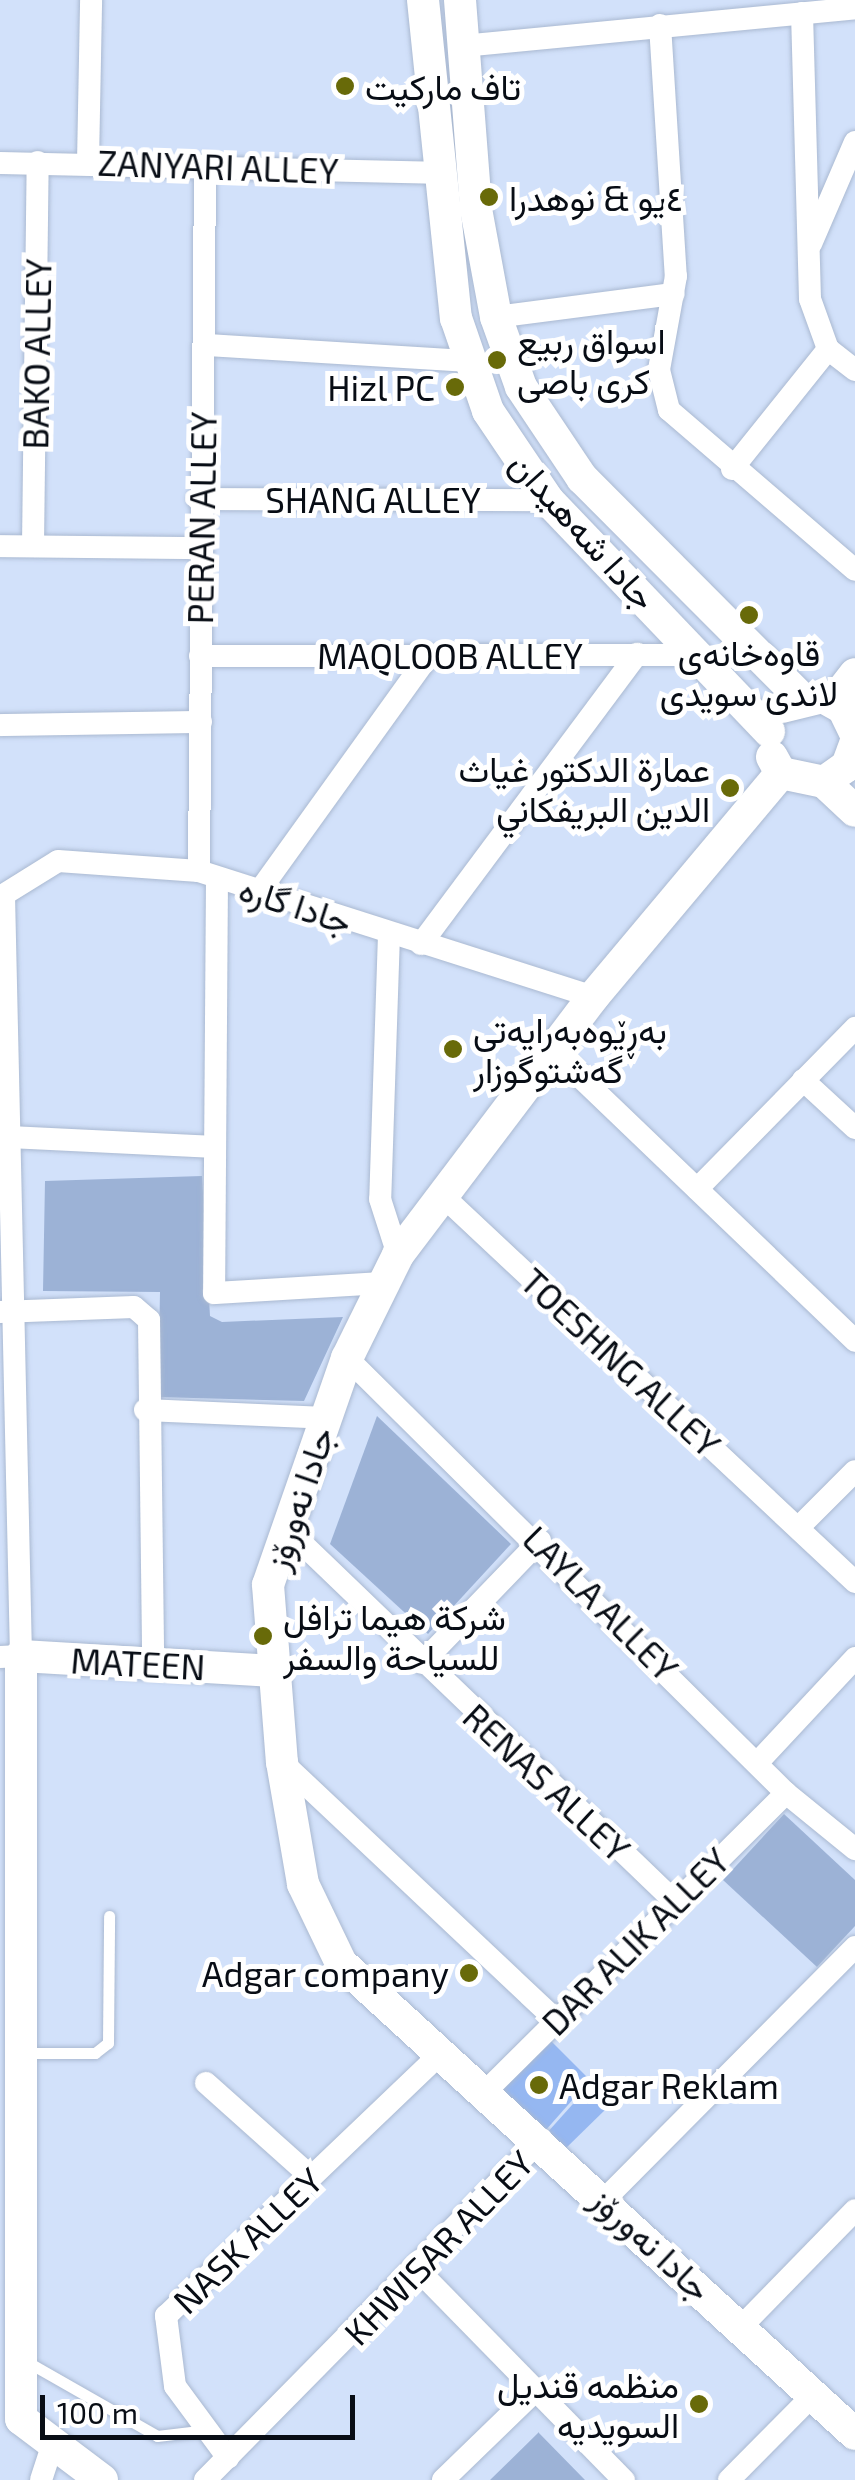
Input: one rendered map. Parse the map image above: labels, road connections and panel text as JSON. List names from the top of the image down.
{
  "streets": {
    "street": [
      "ZANYARI ALLEY",
      "BAKO ALLEY",
      "SHANG ALLEY",
      "PERAN ALLEY",
      "جادا شەهیدان",
      "MAQLOOB ALLEY",
      "جادا گارە",
      "TOESHNG ALLEY",
      "جادا نەورۆز",
      "LAYLA ALLEY",
      "MATEEN",
      "RENAS ALLEY",
      "DAR ALIK ALLEY",
      "NASK ALLEY",
      "KHWISAR ALLEY"
    ]
  },
  "crossings": [
    ["ZANYARI ALLEY", "BAKO ALLEY"],
    ["ZANYARI ALLEY", "PERAN ALLEY"],
    ["ZANYARI ALLEY", "جادا شەهیدان"],
    ["SHANG ALLEY", "PERAN ALLEY"],
    ["SHANG ALLEY", "جادا شەهیدان"],
    ["PERAN ALLEY", "MAQLOOB ALLEY"],
    ["PERAN ALLEY", "جادا گارە"],
    ["PERAN ALLEY", "جادا نەورۆز"],
    ["جادا شەهیدان", "MAQLOOB ALLEY"],
    ["جادا گارە", "جادا نەورۆز"],
    ["TOESHNG ALLEY", "جادا نەورۆز"],
    ["جادا نەورۆز", "LAYLA ALLEY"],
    ["جادا نەورۆز", "MATEEN"],
    ["جادا نەورۆز", "RENAS ALLEY"],
    ["جادا نەورۆز", "DAR ALIK ALLEY"],
    ["جادا نەورۆز", "NASK ALLEY"],
    ["جادا نەورۆز", "KHWISAR ALLEY"],
    ["LAYLA ALLEY", "DAR ALIK ALLEY"],
    ["RENAS ALLEY", "DAR ALIK ALLEY"],
    ["NASK ALLEY", "KHWISAR ALLEY"]
  ],
  "places": [
    "تاف ماركيت",
    "٤يو & نوهدرا",
    "اسواق ربيع كرى باصى",
    "Hizl PC",
    "قاوەخانەی لاندی سویدی",
    "عمارة الدكتور غياث الدين البريفكاني",
    "بەڕێوەبەرایەتی گەشتوگوزار",
    "شركة هيما ترافل للسياحة والسفر",
    "Adgar company",
    "Adgar Reklam",
    "منظمه قنديل السويديه"
  ],
  "scale_bar": "100 m"
}
